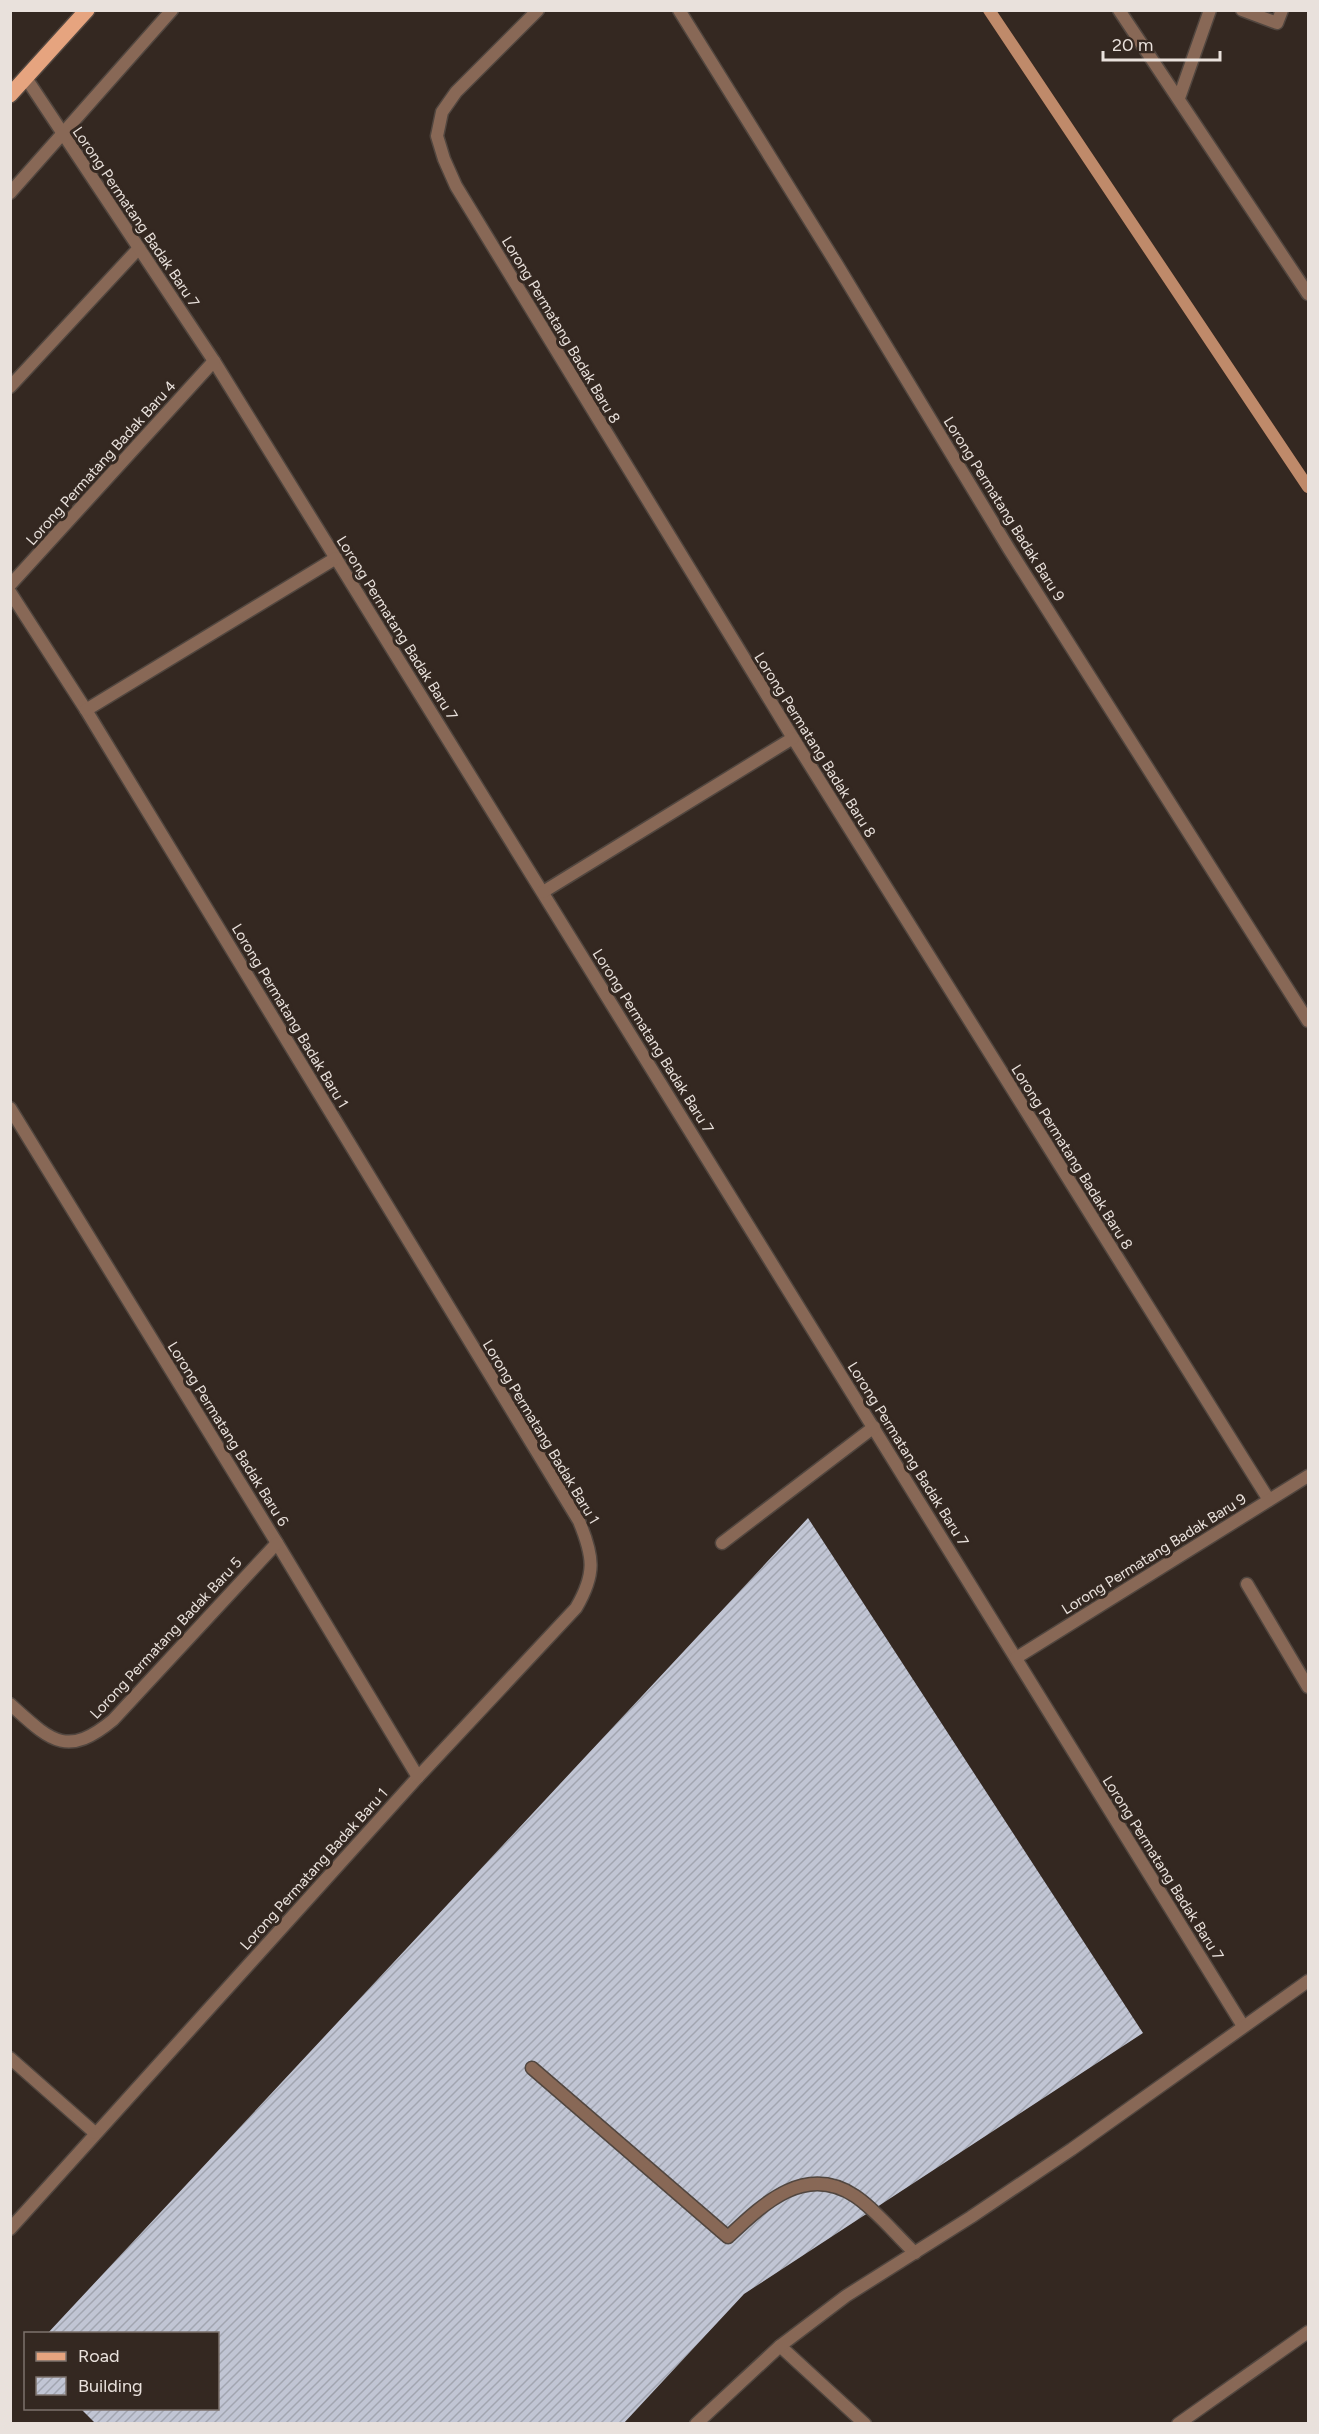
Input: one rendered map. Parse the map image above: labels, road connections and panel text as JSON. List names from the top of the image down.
{
  "streets": {
    "street": [
      "Lorong Permatang Badak Baru 7",
      "Lorong Permatang Badak Baru 8",
      "Lorong Permatang Badak Baru 4",
      "Lorong Permatang Badak Baru 9",
      "Lorong Permatang Badak Baru 1",
      "Lorong Permatang Badak Baru 6",
      "Lorong Permatang Badak Baru 5"
    ]
  },
  "crossings": [
    ["Lorong Permatang Badak Baru 7", "Lorong Permatang Badak Baru 4"],
    ["Lorong Permatang Badak Baru 7", "Lorong Permatang Badak Baru 9"],
    ["Lorong Permatang Badak Baru 8", "Lorong Permatang Badak Baru 9"],
    ["Lorong Permatang Badak Baru 1", "Lorong Permatang Badak Baru 6"],
    ["Lorong Permatang Badak Baru 6", "Lorong Permatang Badak Baru 5"]
  ],
  "legend": ["Road", "Building"],
  "scale_bar": "20 m"
}
